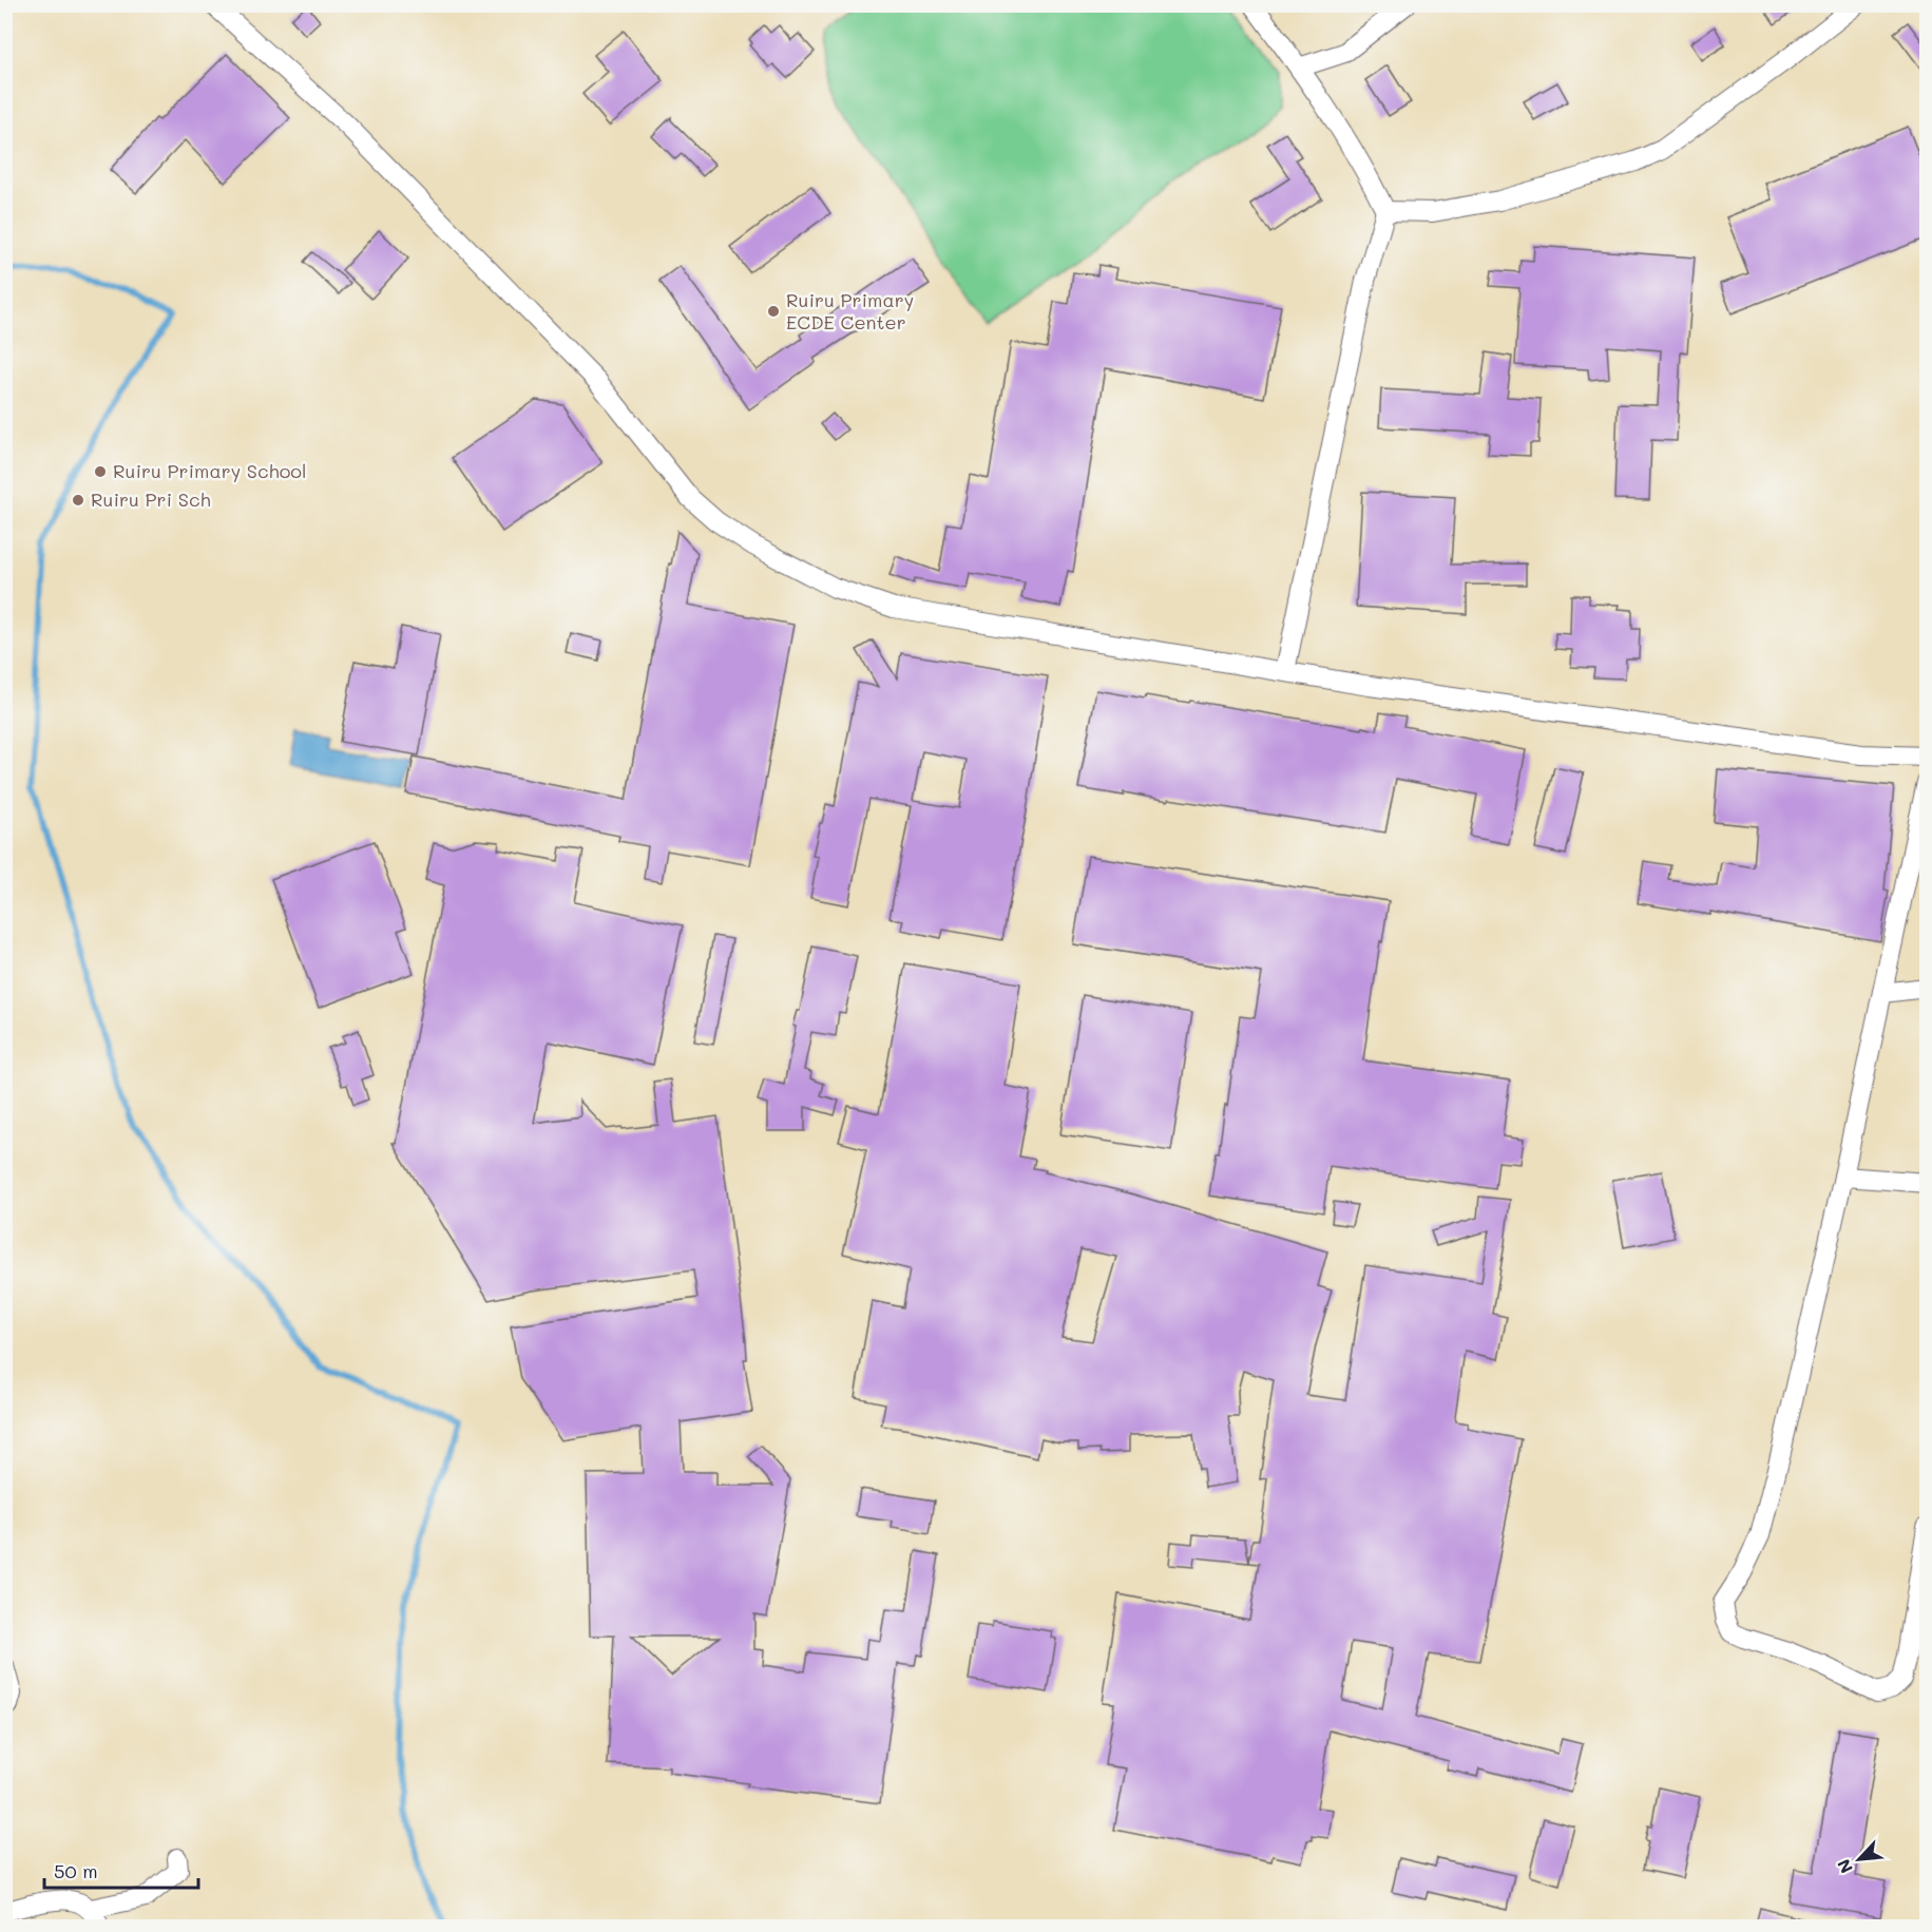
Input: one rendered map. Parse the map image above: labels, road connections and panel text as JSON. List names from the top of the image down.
{
  "places": ["Ruiru Primary ECDE Center", "Ruiru Primary School", "Ruiru Pri Sch"],
  "scale_bar": "50 m",
  "north": "bottom left"
}
